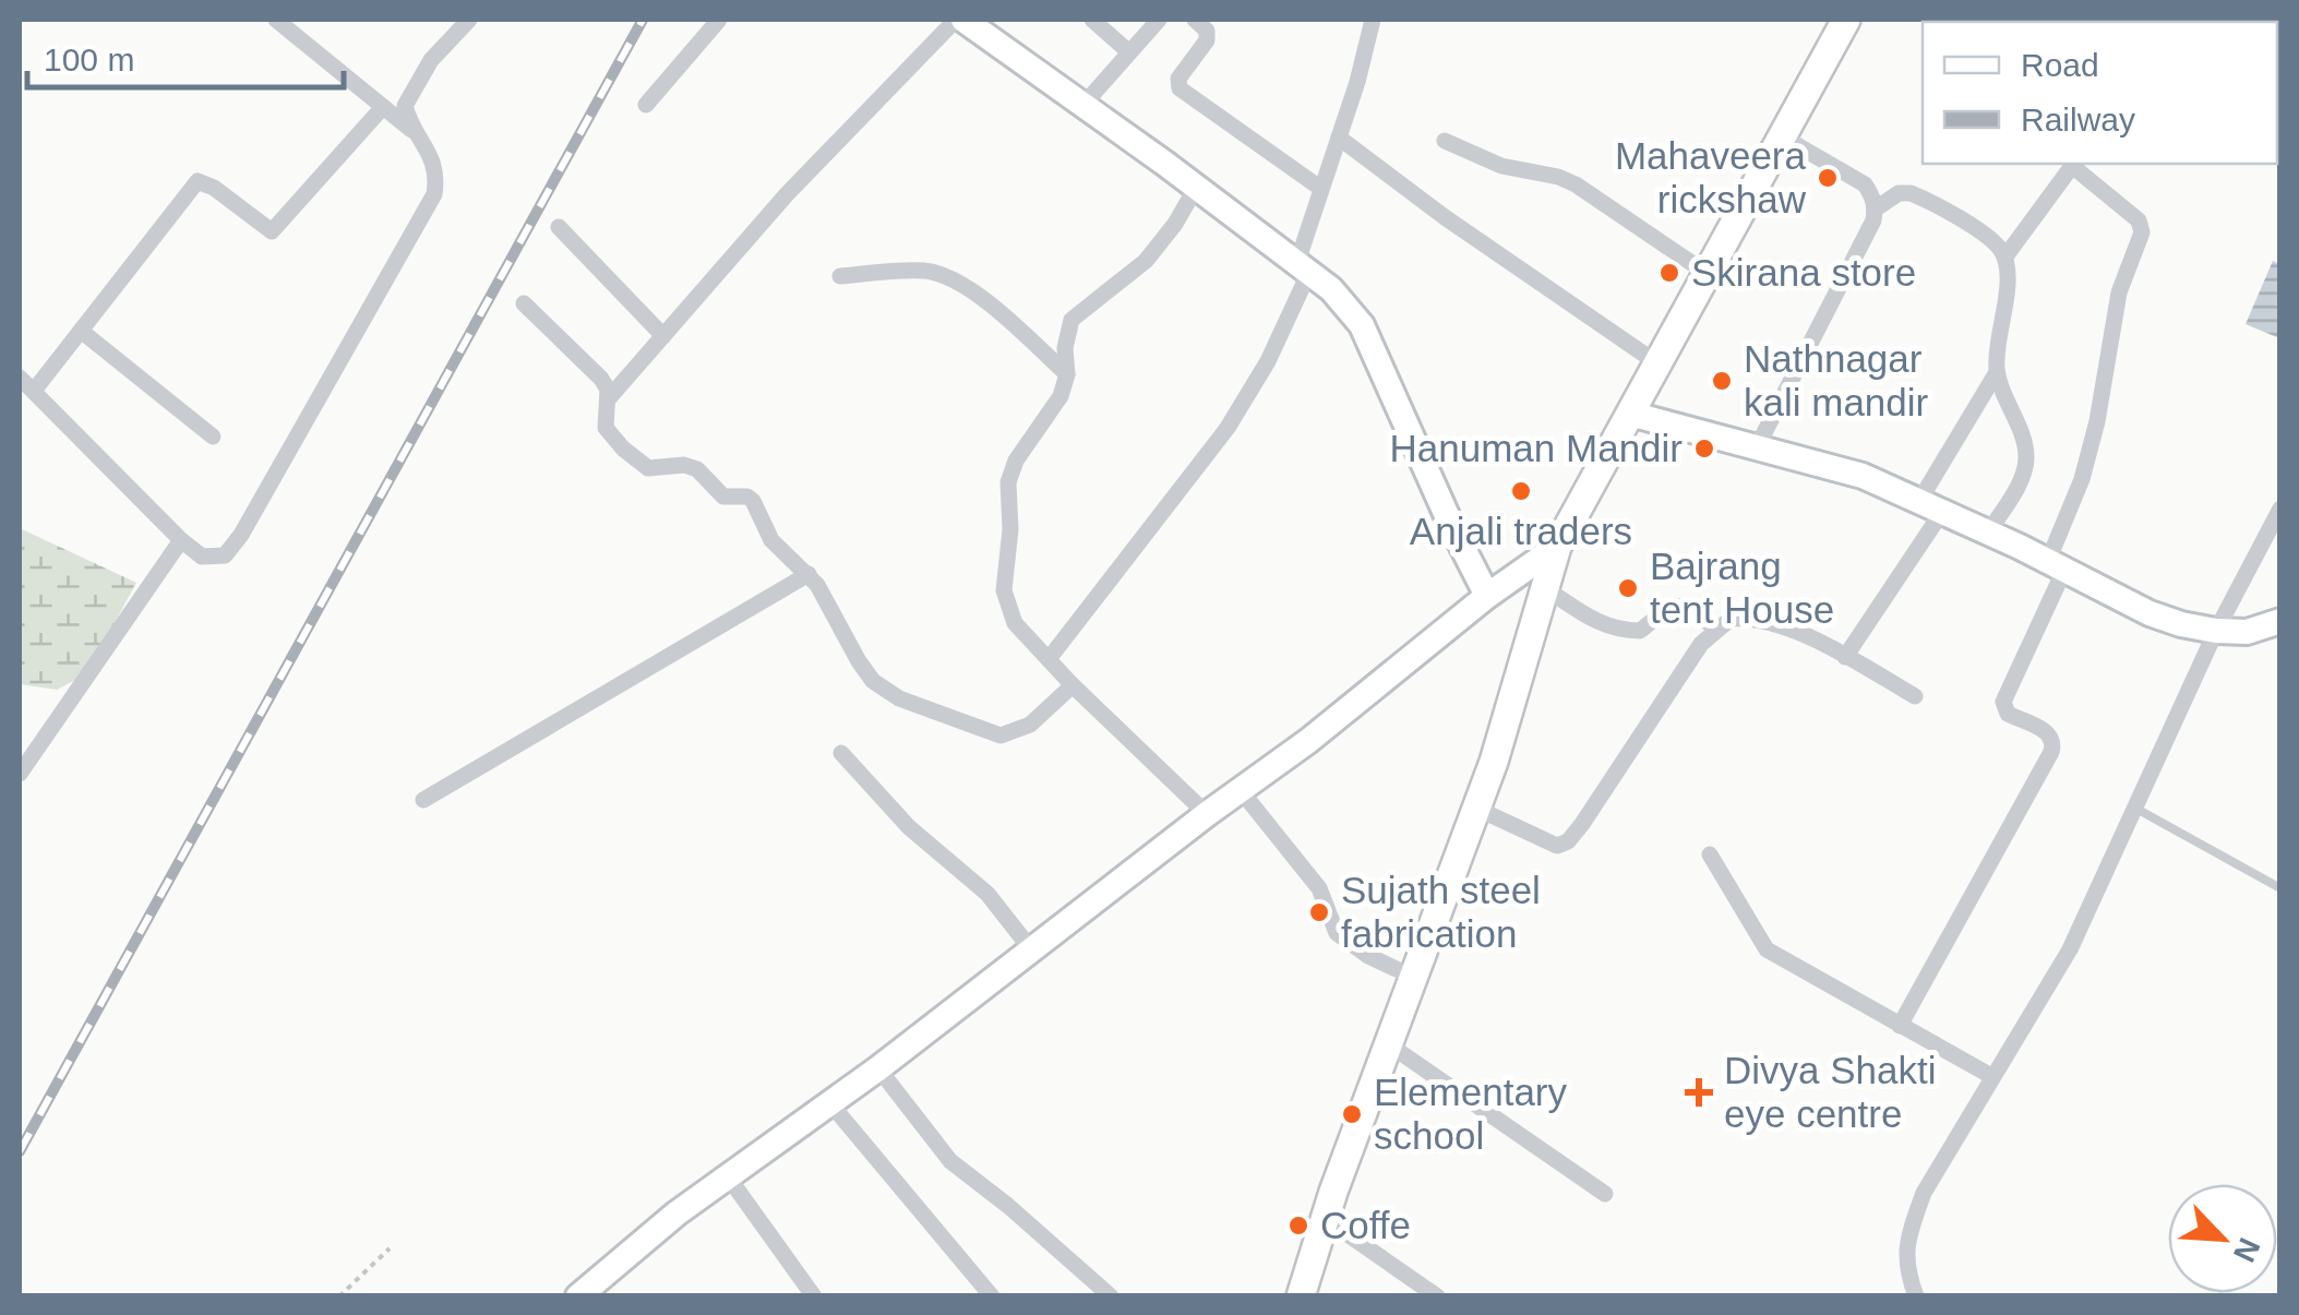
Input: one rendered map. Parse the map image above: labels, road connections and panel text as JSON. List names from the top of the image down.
{
  "places": {
    "other": [
      "Mahaveera rickshaw",
      "Skirana store",
      "Nathnagar kali mandir",
      "Hanuman Mandir",
      "Anjali traders",
      "Bajrang tent House",
      "Sujath steel fabrication",
      "Elementary school",
      "Coffe"
    ],
    "health": ["Divya Shakti eye centre"]
  },
  "legend": ["Road", "Railway"],
  "scale_bar": "100 m",
  "north": "bottom right"
}
